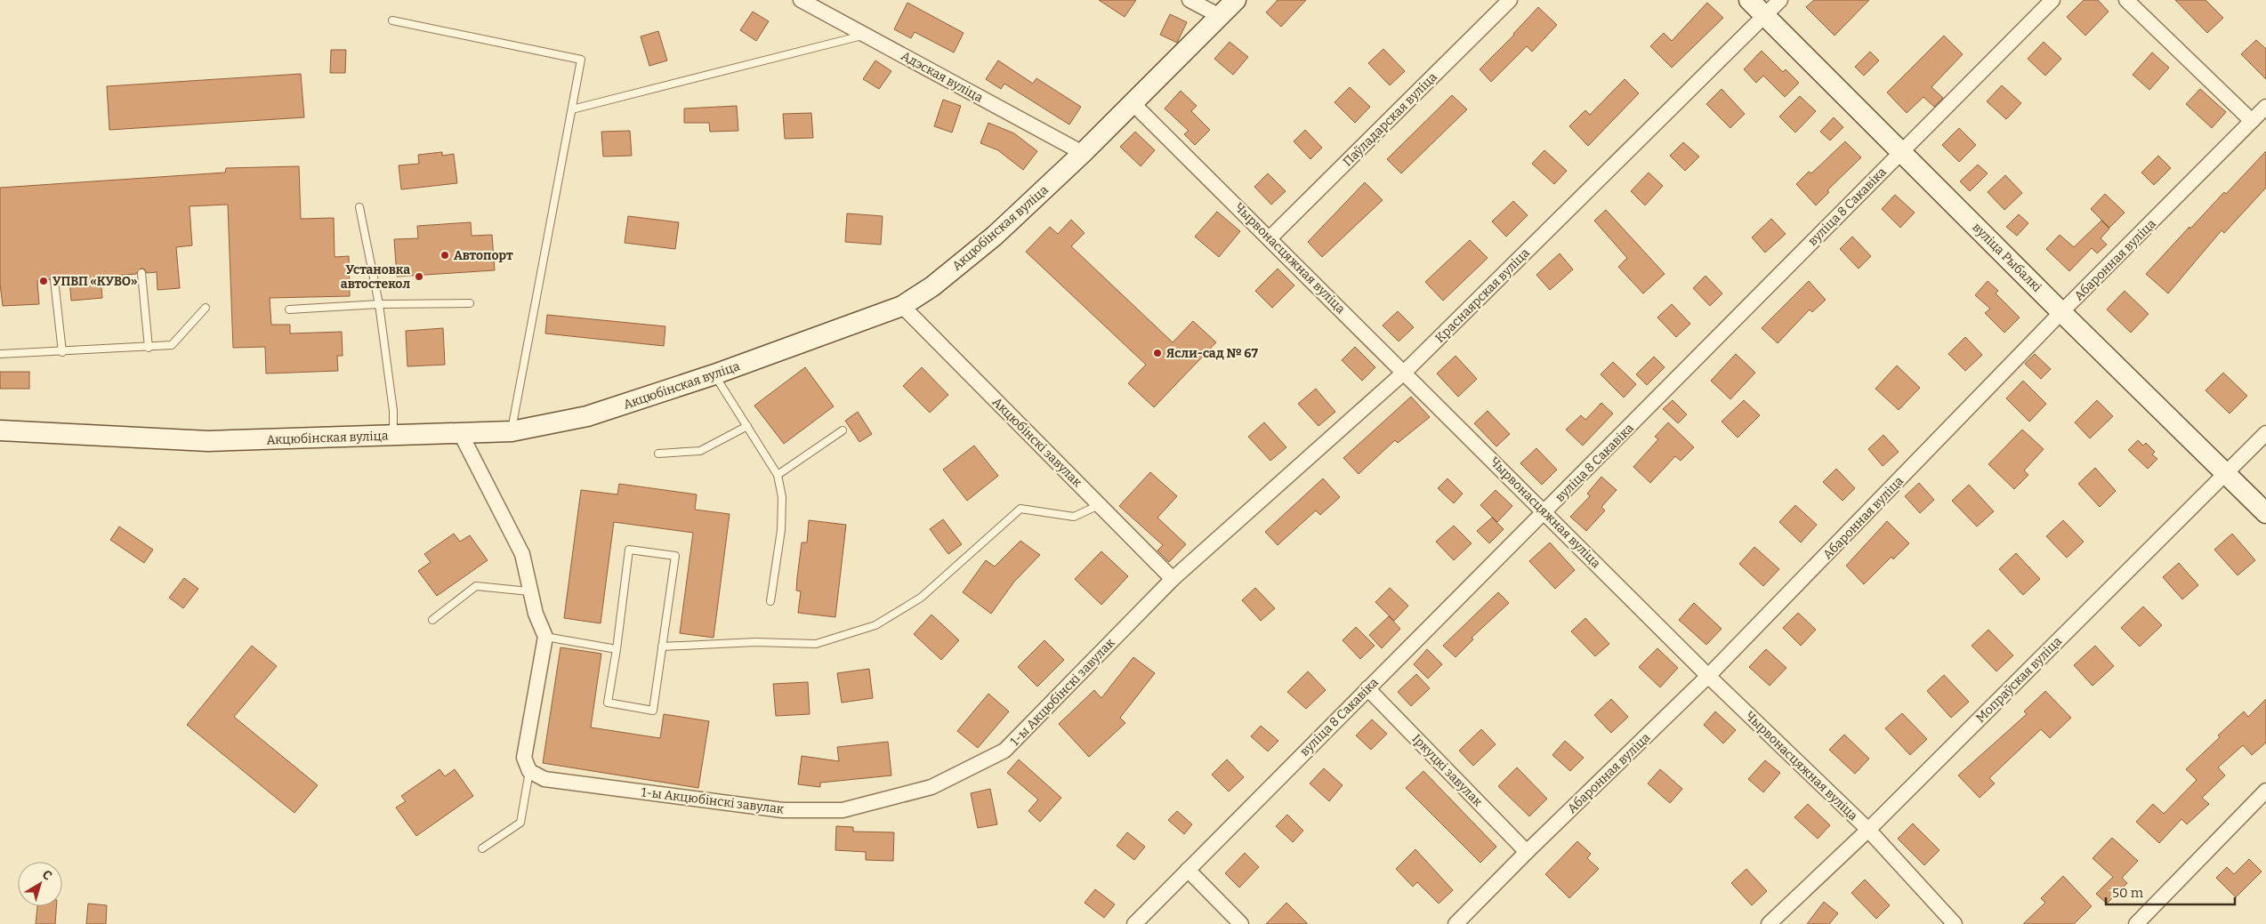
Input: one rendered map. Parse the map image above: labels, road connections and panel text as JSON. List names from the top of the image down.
{
  "streets": {
    "street": [
      "Адэская вуліца",
      "Паўладарская вуліца",
      "вуліца 8 Сакавіка",
      "Акцюбінская вуліца",
      "вуліца Рыбалкі",
      "Чырвонасцяжная вуліца",
      "Абаронная вуліца",
      "Краснаярская вуліца",
      "Акцюбінскі завулак",
      "Мопраўская вуліца",
      "1-ы Акцюбінскі завулак",
      "Іркуцкі завулак"
    ]
  },
  "crossings": [
    ["Адэская вуліца", "Акцюбінская вуліца"],
    ["Паўладарская вуліца", "Чырвонасцяжная вуліца"],
    ["вуліца 8 Сакавіка", "вуліца Рыбалкі"],
    ["вуліца 8 Сакавіка", "Чырвонасцяжная вуліца"],
    ["вуліца 8 Сакавіка", "Іркуцкі завулак"],
    ["Акцюбінская вуліца", "Чырвонасцяжная вуліца"],
    ["Акцюбінская вуліца", "Акцюбінскі завулак"],
    ["вуліца Рыбалкі", "Абаронная вуліца"],
    ["вуліца Рыбалкі", "Краснаярская вуліца"],
    ["вуліца Рыбалкі", "Мопраўская вуліца"],
    ["Чырвонасцяжная вуліца", "Абаронная вуліца"],
    ["Чырвонасцяжная вуліца", "Краснаярская вуліца"],
    ["Чырвонасцяжная вуліца", "Мопраўская вуліца"],
    ["Абаронная вуліца", "Іркуцкі завулак"],
    ["Краснаярская вуліца", "Акцюбінскі завулак"],
    ["Краснаярская вуліца", "1-ы Акцюбінскі завулак"],
    ["Акцюбінскі завулак", "1-ы Акцюбінскі завулак"]
  ],
  "places": [
    "Автопорт",
    "Установка автостекол",
    "УПВП «КУВО»",
    "Ясли-сад № 67"
  ],
  "scale_bar": "50 m",
  "north": "top right"
}
